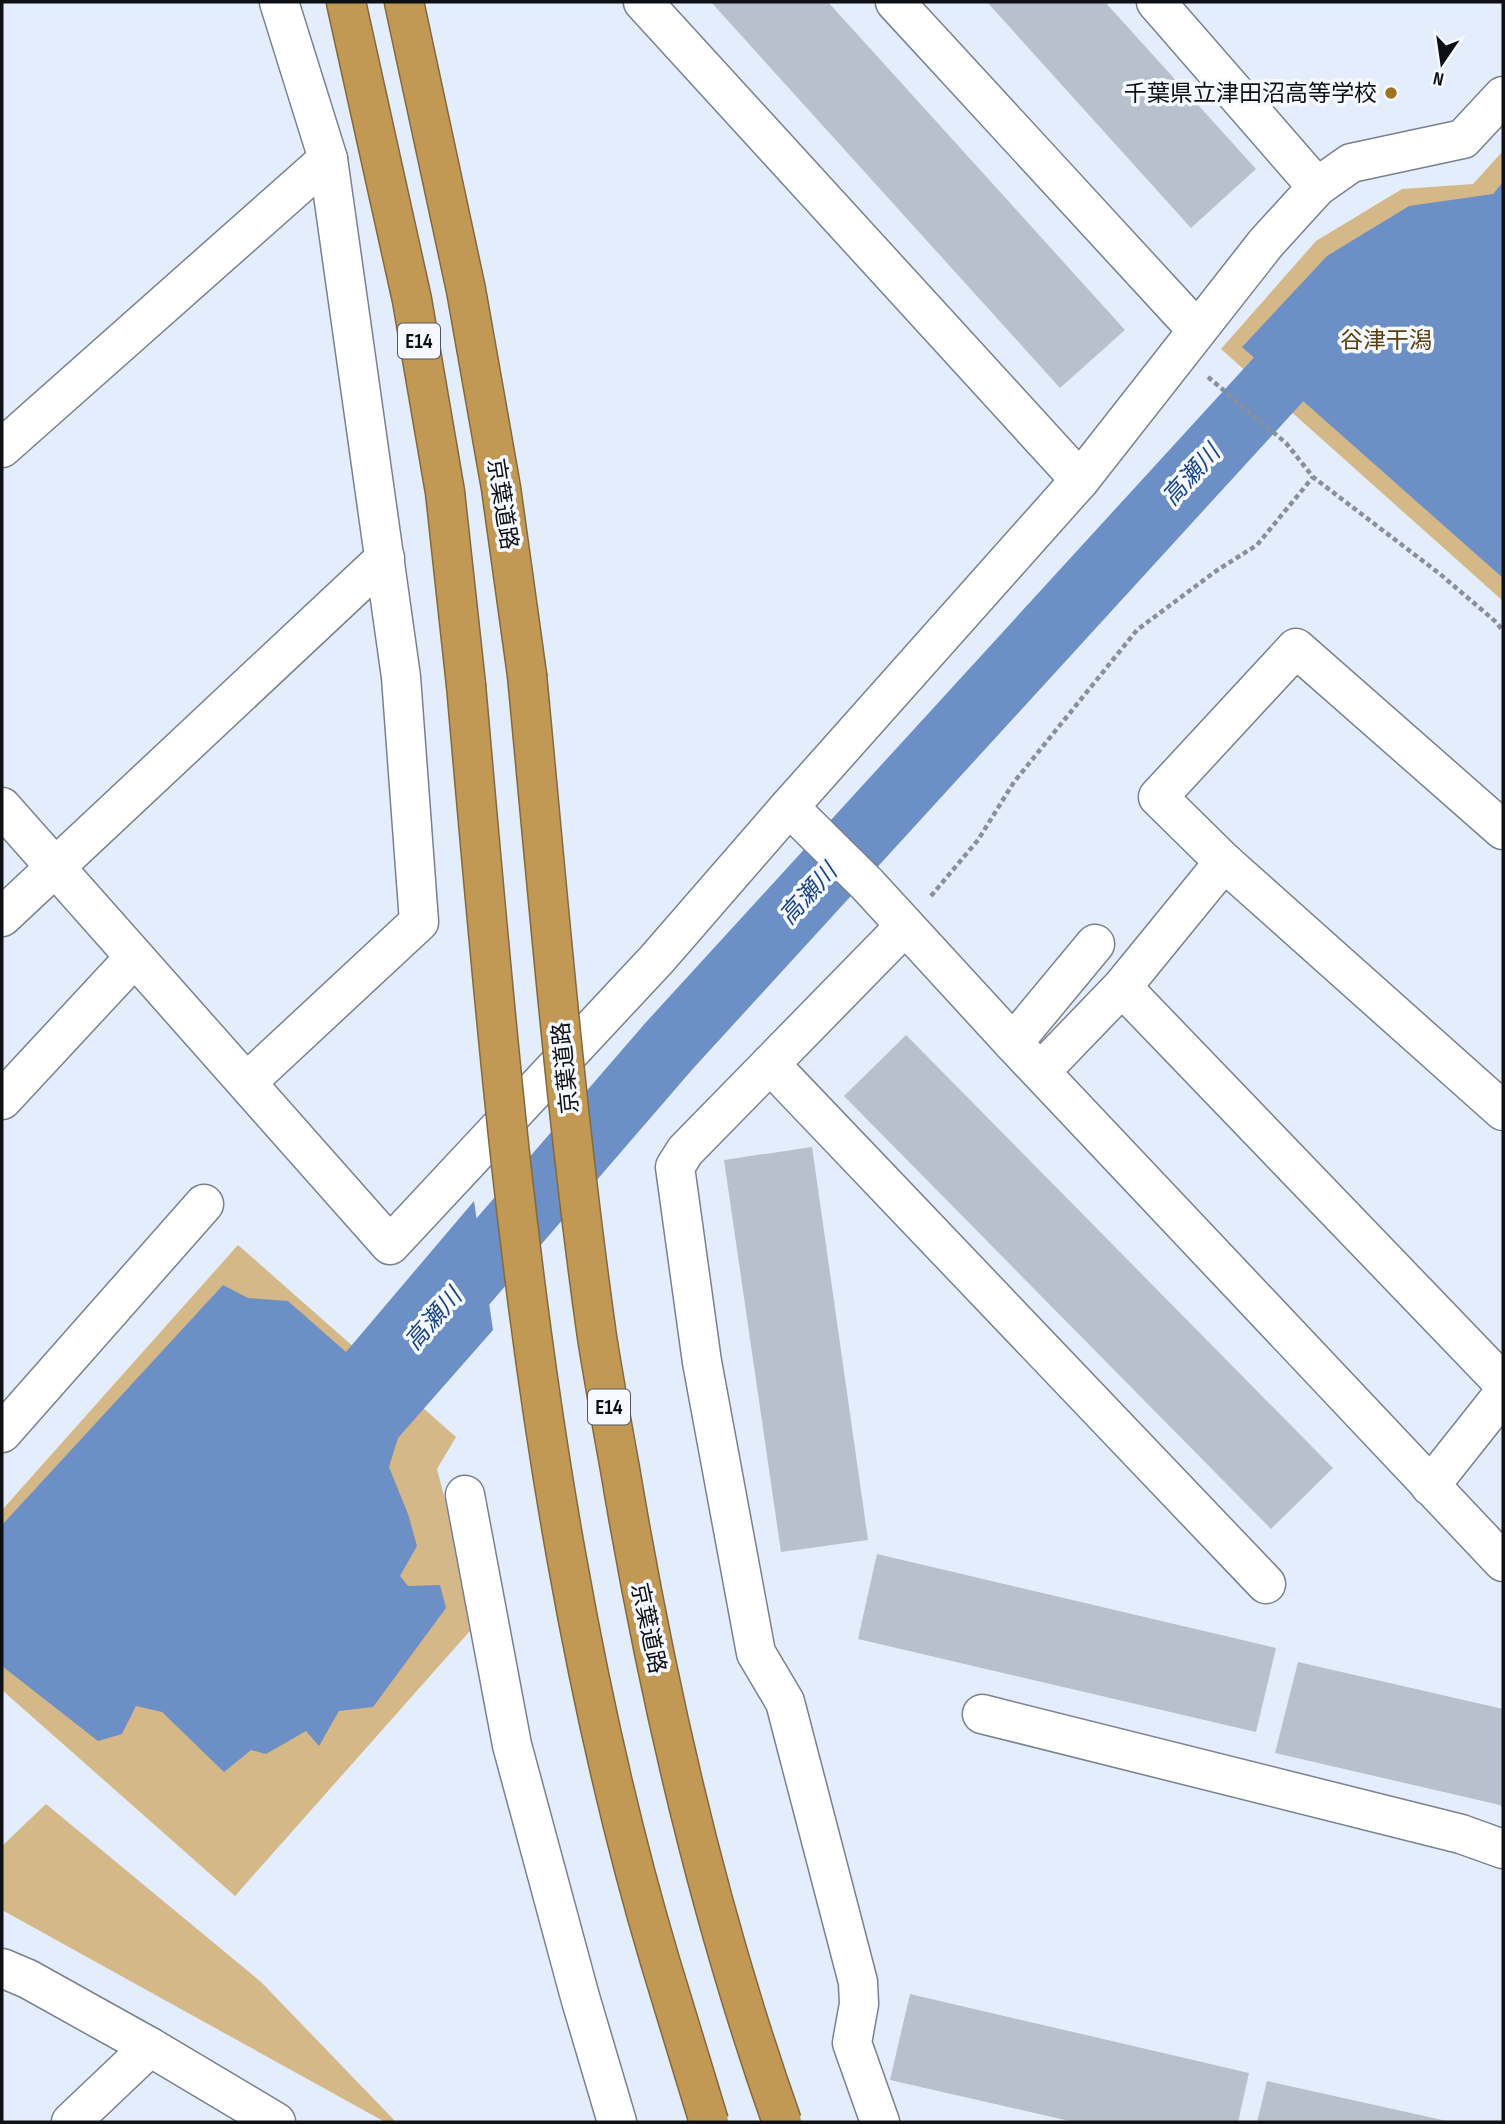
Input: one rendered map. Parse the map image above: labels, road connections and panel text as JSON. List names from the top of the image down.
{
  "streets": {
    "highway": ["E14", "京葉道路"]
  },
  "water": ["高瀬川"],
  "parks": ["谷津干潟"],
  "places": ["千葉県立津田沼高等学校"],
  "north": "bottom"
}
